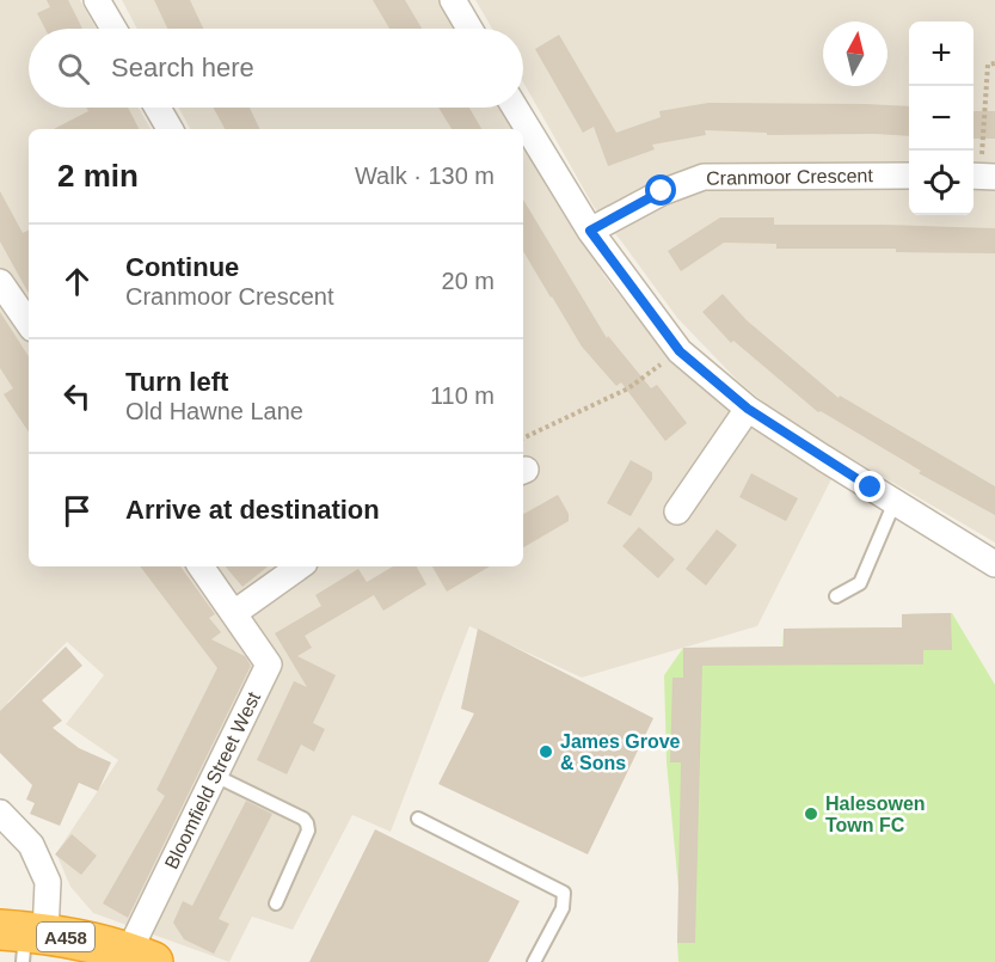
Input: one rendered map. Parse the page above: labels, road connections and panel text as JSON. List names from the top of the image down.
{
  "streets": {
    "highway": ["A458"],
    "street": ["Cranmoor Crescent", "Bloomfield Street West"]
  },
  "crossings": [
    ["Bloomfield Street West", "A458"]
  ],
  "places": ["James Grove & Sons", "Halesowen Town FC"],
  "north": "top",
  "page": {
    "map_buttons": ["+", "−"],
    "search": "Search here",
    "heading": ["2 min", "Walk · 130 m"],
    "list": [
      ["Continue", "Cranmoor Crescent", "20 m"],
      ["Turn left", "Old Hawne Lane", "110 m"],
      "Arrive at destination"
    ]
  }
}
